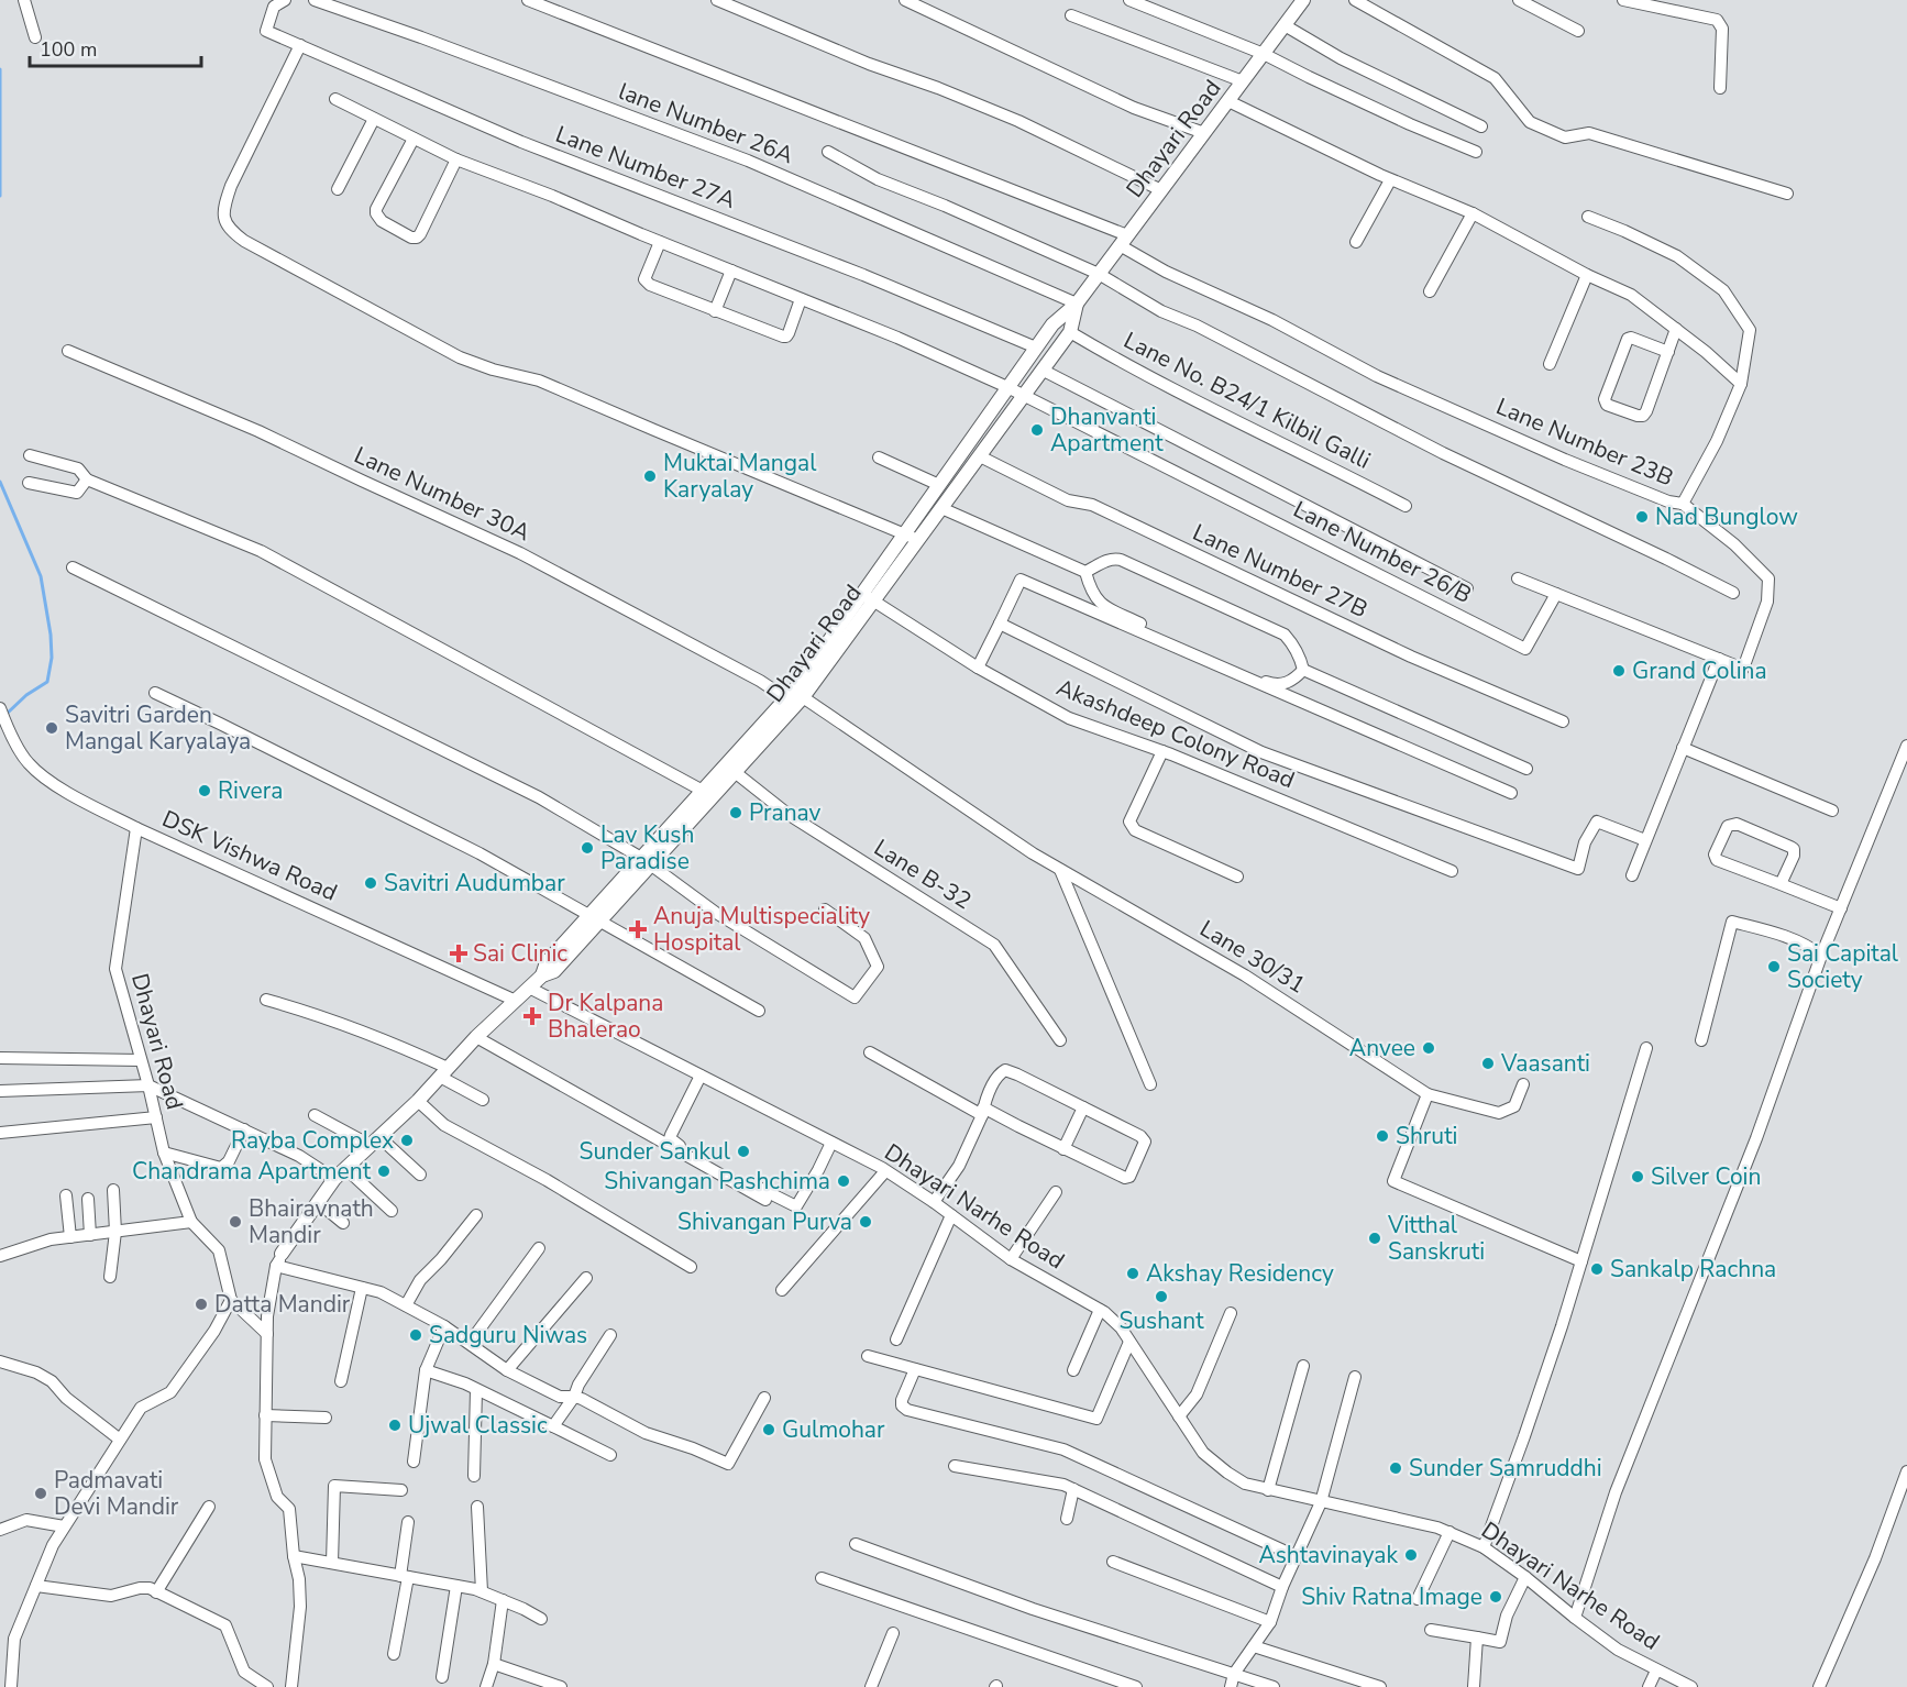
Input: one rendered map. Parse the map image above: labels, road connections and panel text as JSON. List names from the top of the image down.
{
  "streets": {
    "main road": ["Dhayari Road"],
    "street": [
      "lane Number 26A",
      "Lane Number 27A",
      "Lane No. B24/1 Kilbil Galli",
      "Lane Number 23B",
      "Lane Number 30A",
      "Lane Number 26/B",
      "Lane Number 27B",
      "Akashdeep Colony Road",
      "DSK Vishwa Road",
      "Lane B-32",
      "Lane 30/31",
      "Dhayari Narhe Road"
    ]
  },
  "crossings": [
    ["lane Number 26A", "Dhayari Road"],
    ["Dhayari Road", "Lane Number 27A"],
    ["Dhayari Road", "Lane No. B24/1 Kilbil Galli"],
    ["Dhayari Road", "Lane Number 23B"],
    ["Dhayari Road", "Lane Number 30A"],
    ["Dhayari Road", "Lane Number 26/B"],
    ["Dhayari Road", "Lane Number 27B"],
    ["Dhayari Road", "Akashdeep Colony Road"],
    ["Dhayari Road", "DSK Vishwa Road"],
    ["Dhayari Road", "Lane B-32"],
    ["Dhayari Road", "Lane 30/31"],
    ["Dhayari Road", "Dhayari Narhe Road"]
  ],
  "places": {
    "other": [
      "Dhanvanti Apartment",
      "Muktai Mangal Karyalay",
      "Nad Bunglow",
      "Grand Colina",
      "Savitri Garden Mangal Karyalaya",
      "Rivera",
      "Pranav",
      "Lav Kush Paradise",
      "Savitri Audumbar",
      "Sai Capital Society",
      "Anvee",
      "Vaasanti",
      "Shruti",
      "Rayba Complex",
      "Sunder Sankul",
      "Chandrama Apartment",
      "Silver Coin",
      "Shivangan Pashchima",
      "Bhairavnath Mandir",
      "Shivangan Purva",
      "Vitthal Sanskruti",
      "Sankalp Rachna",
      "Akshay Residency",
      "Sushant",
      "Datta Mandir",
      "Sadguru Niwas",
      "Ujwal Classic",
      "Gulmohar",
      "Sunder Samruddhi",
      "Padmavati Devi Mandir",
      "Ashtavinayak",
      "Shiv Ratna Image"
    ],
    "health": ["Anuja Multispeciality Hospital", "Sai Clinic", "Dr Kalpana Bhalerao"]
  },
  "scale_bar": "100 m"
}
